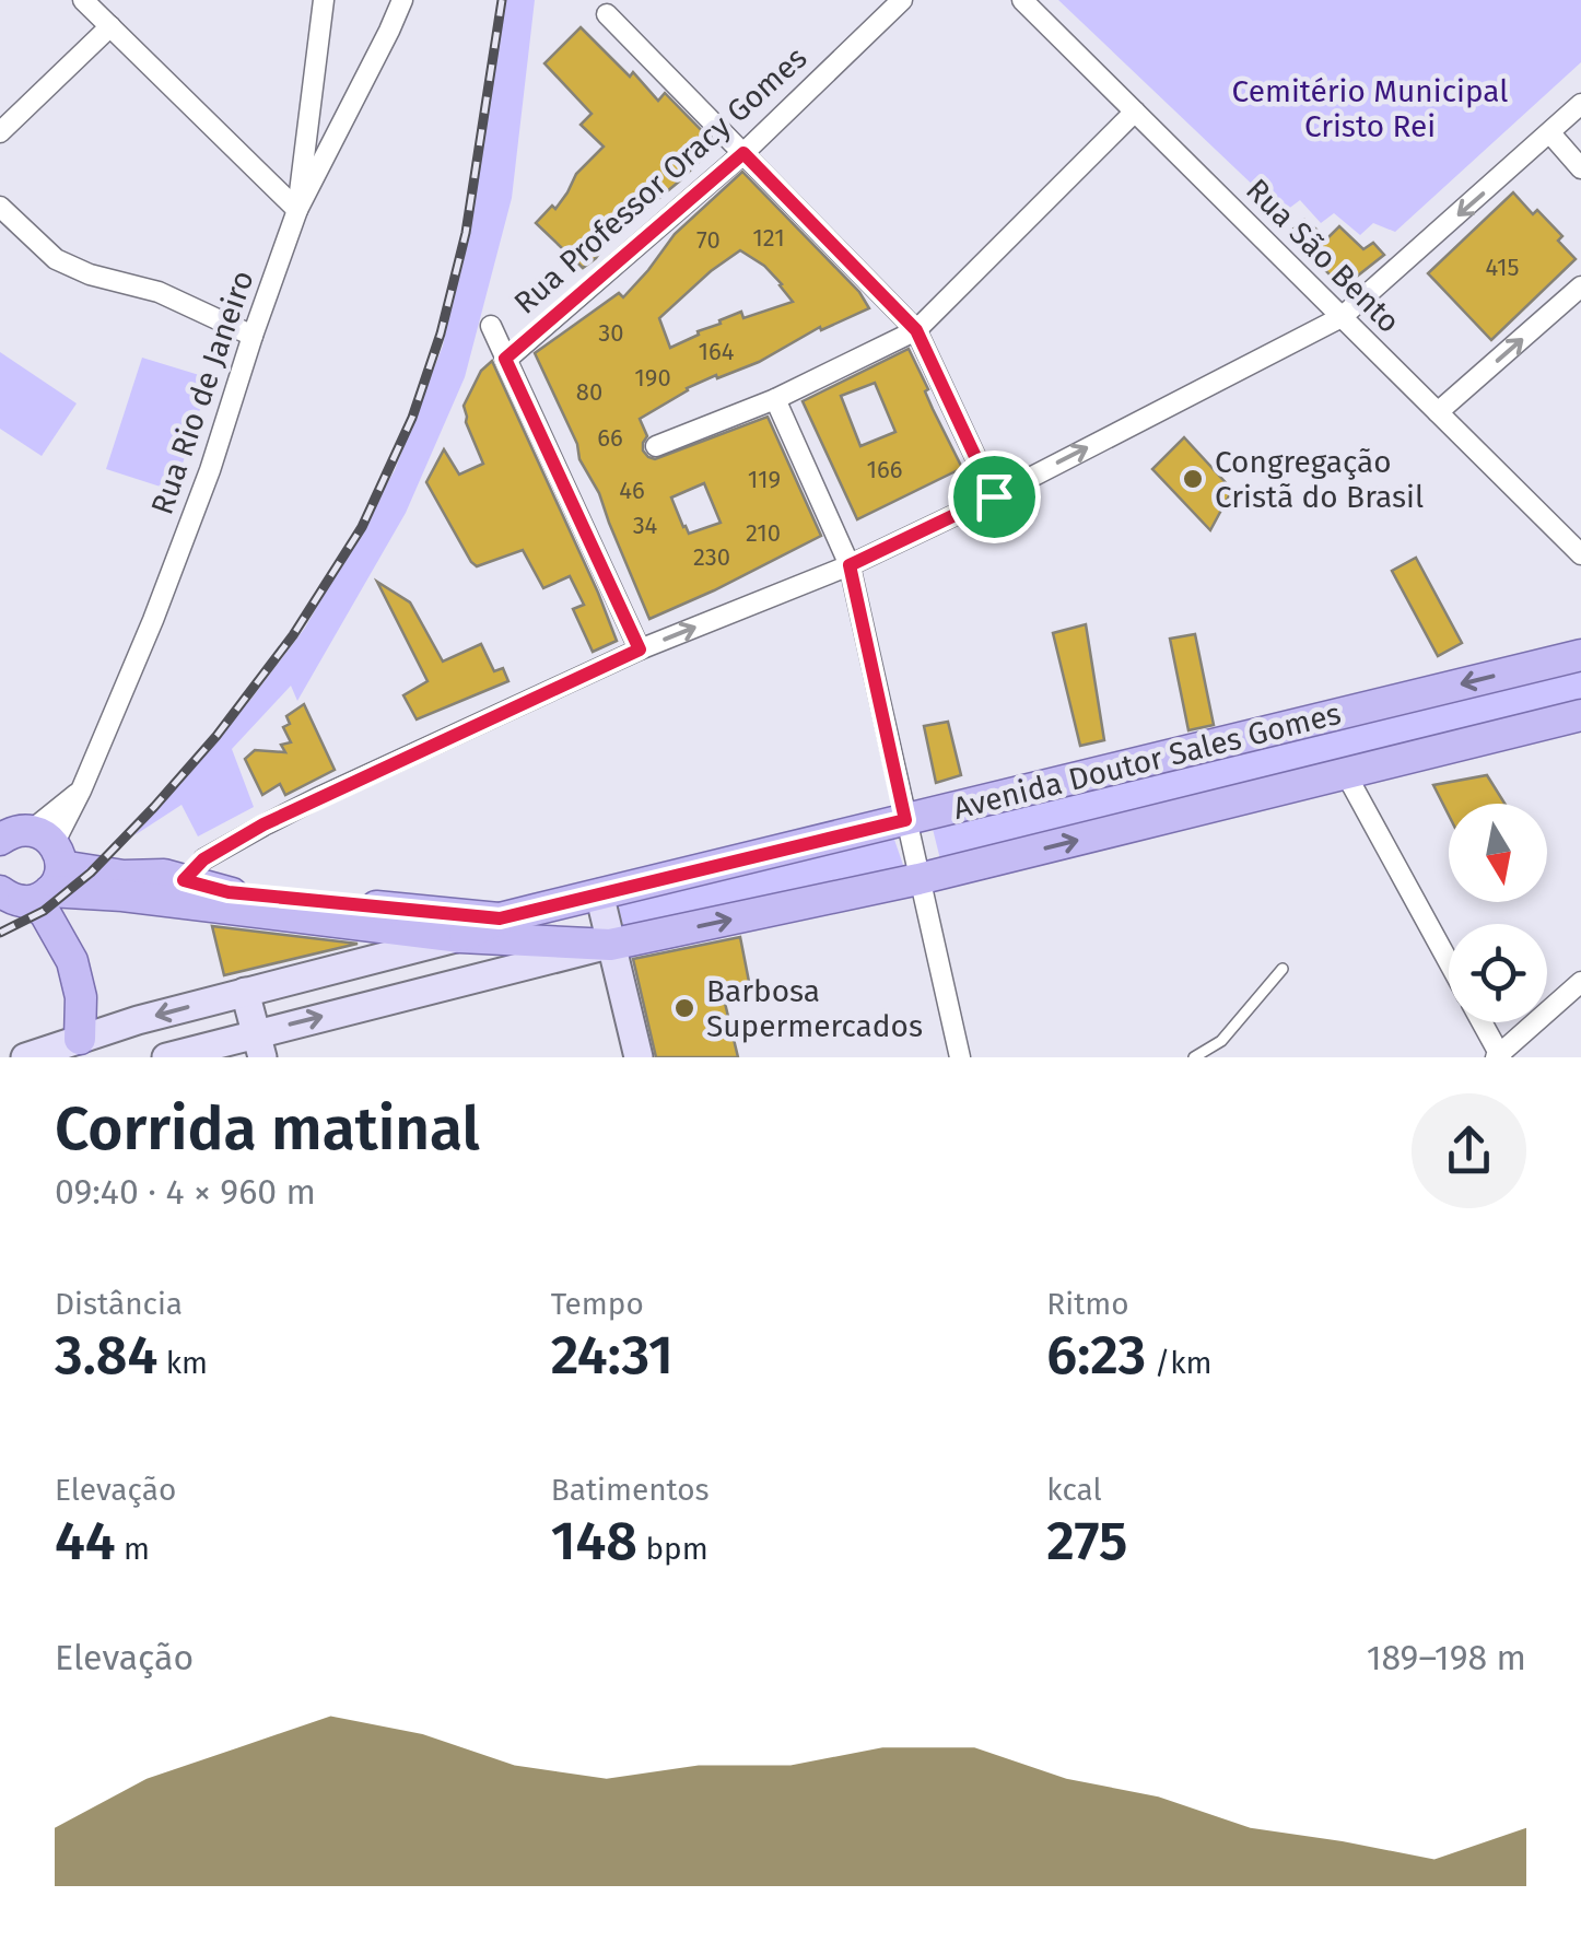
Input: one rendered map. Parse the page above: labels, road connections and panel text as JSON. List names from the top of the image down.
{
  "streets": {
    "main road": ["Avenida Doutor Sales Gomes"],
    "street": ["Rua Professor Oracy Gomes", "Rua São Bento", "Rua Rio de Janeiro"]
  },
  "parks": ["Cemitério Municipal Cristo Rei"],
  "places": ["Congregação Cristã do Brasil", "Barbosa Supermercados"],
  "house_numbers": [
    "121",
    "70",
    "415",
    "30",
    "164",
    "190",
    "80",
    "66",
    "166",
    "119",
    "46",
    "34",
    "210",
    "230"
  ],
  "north": "bottom",
  "page": {
    "heading": ["Corrida matinal", "09:40 · 4 × 960 m"],
    "stats": [
      ["Distância", "3.84 km"],
      ["Tempo", "24:31"],
      ["Ritmo", "6:23 /km"],
      ["Elevação", "44 m"],
      ["Batimentos", "148 bpm"],
      ["kcal", "275"]
    ],
    "chart": ["Elevação", "189–198 m"]
  }
}
